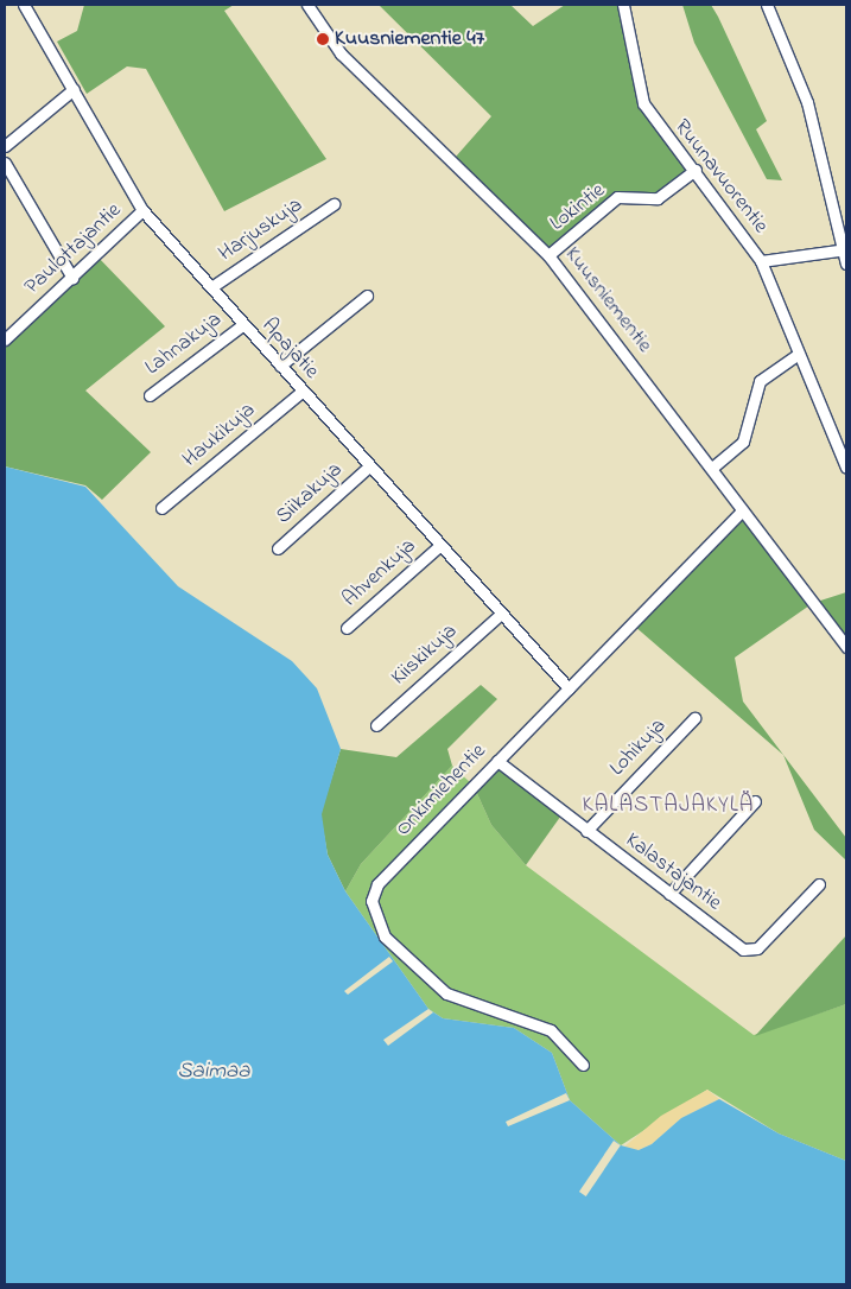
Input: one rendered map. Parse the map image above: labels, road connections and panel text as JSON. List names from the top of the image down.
{
  "streets": {
    "street": [
      "Ruunavuorentie",
      "Lokintie",
      "Harjuskuja",
      "Paulottajantie",
      "Kuusniementie",
      "Lahnakuja",
      "Apajatie",
      "Haukikuja",
      "Siikakuja",
      "Ahvenkuja",
      "Kiiskikuja",
      "Lohikuja",
      "Onkimiehentie",
      "Kalastajantie"
    ]
  },
  "crossings": [
    ["Ruunavuorentie", "Lokintie"],
    ["Lokintie", "Kuusniementie"],
    ["Harjuskuja", "Apajatie"],
    ["Paulottajantie", "Apajatie"],
    ["Kuusniementie", "Onkimiehentie"],
    ["Lahnakuja", "Apajatie"],
    ["Apajatie", "Haukikuja"],
    ["Apajatie", "Siikakuja"],
    ["Apajatie", "Ahvenkuja"],
    ["Apajatie", "Kiiskikuja"],
    ["Apajatie", "Onkimiehentie"],
    ["Lohikuja", "Kalastajantie"],
    ["Onkimiehentie", "Kalastajantie"]
  ],
  "districts": ["KALASTAJAKYLÄ"],
  "water": ["Saimaa"],
  "places": ["Kuusniementie 47"]
}
